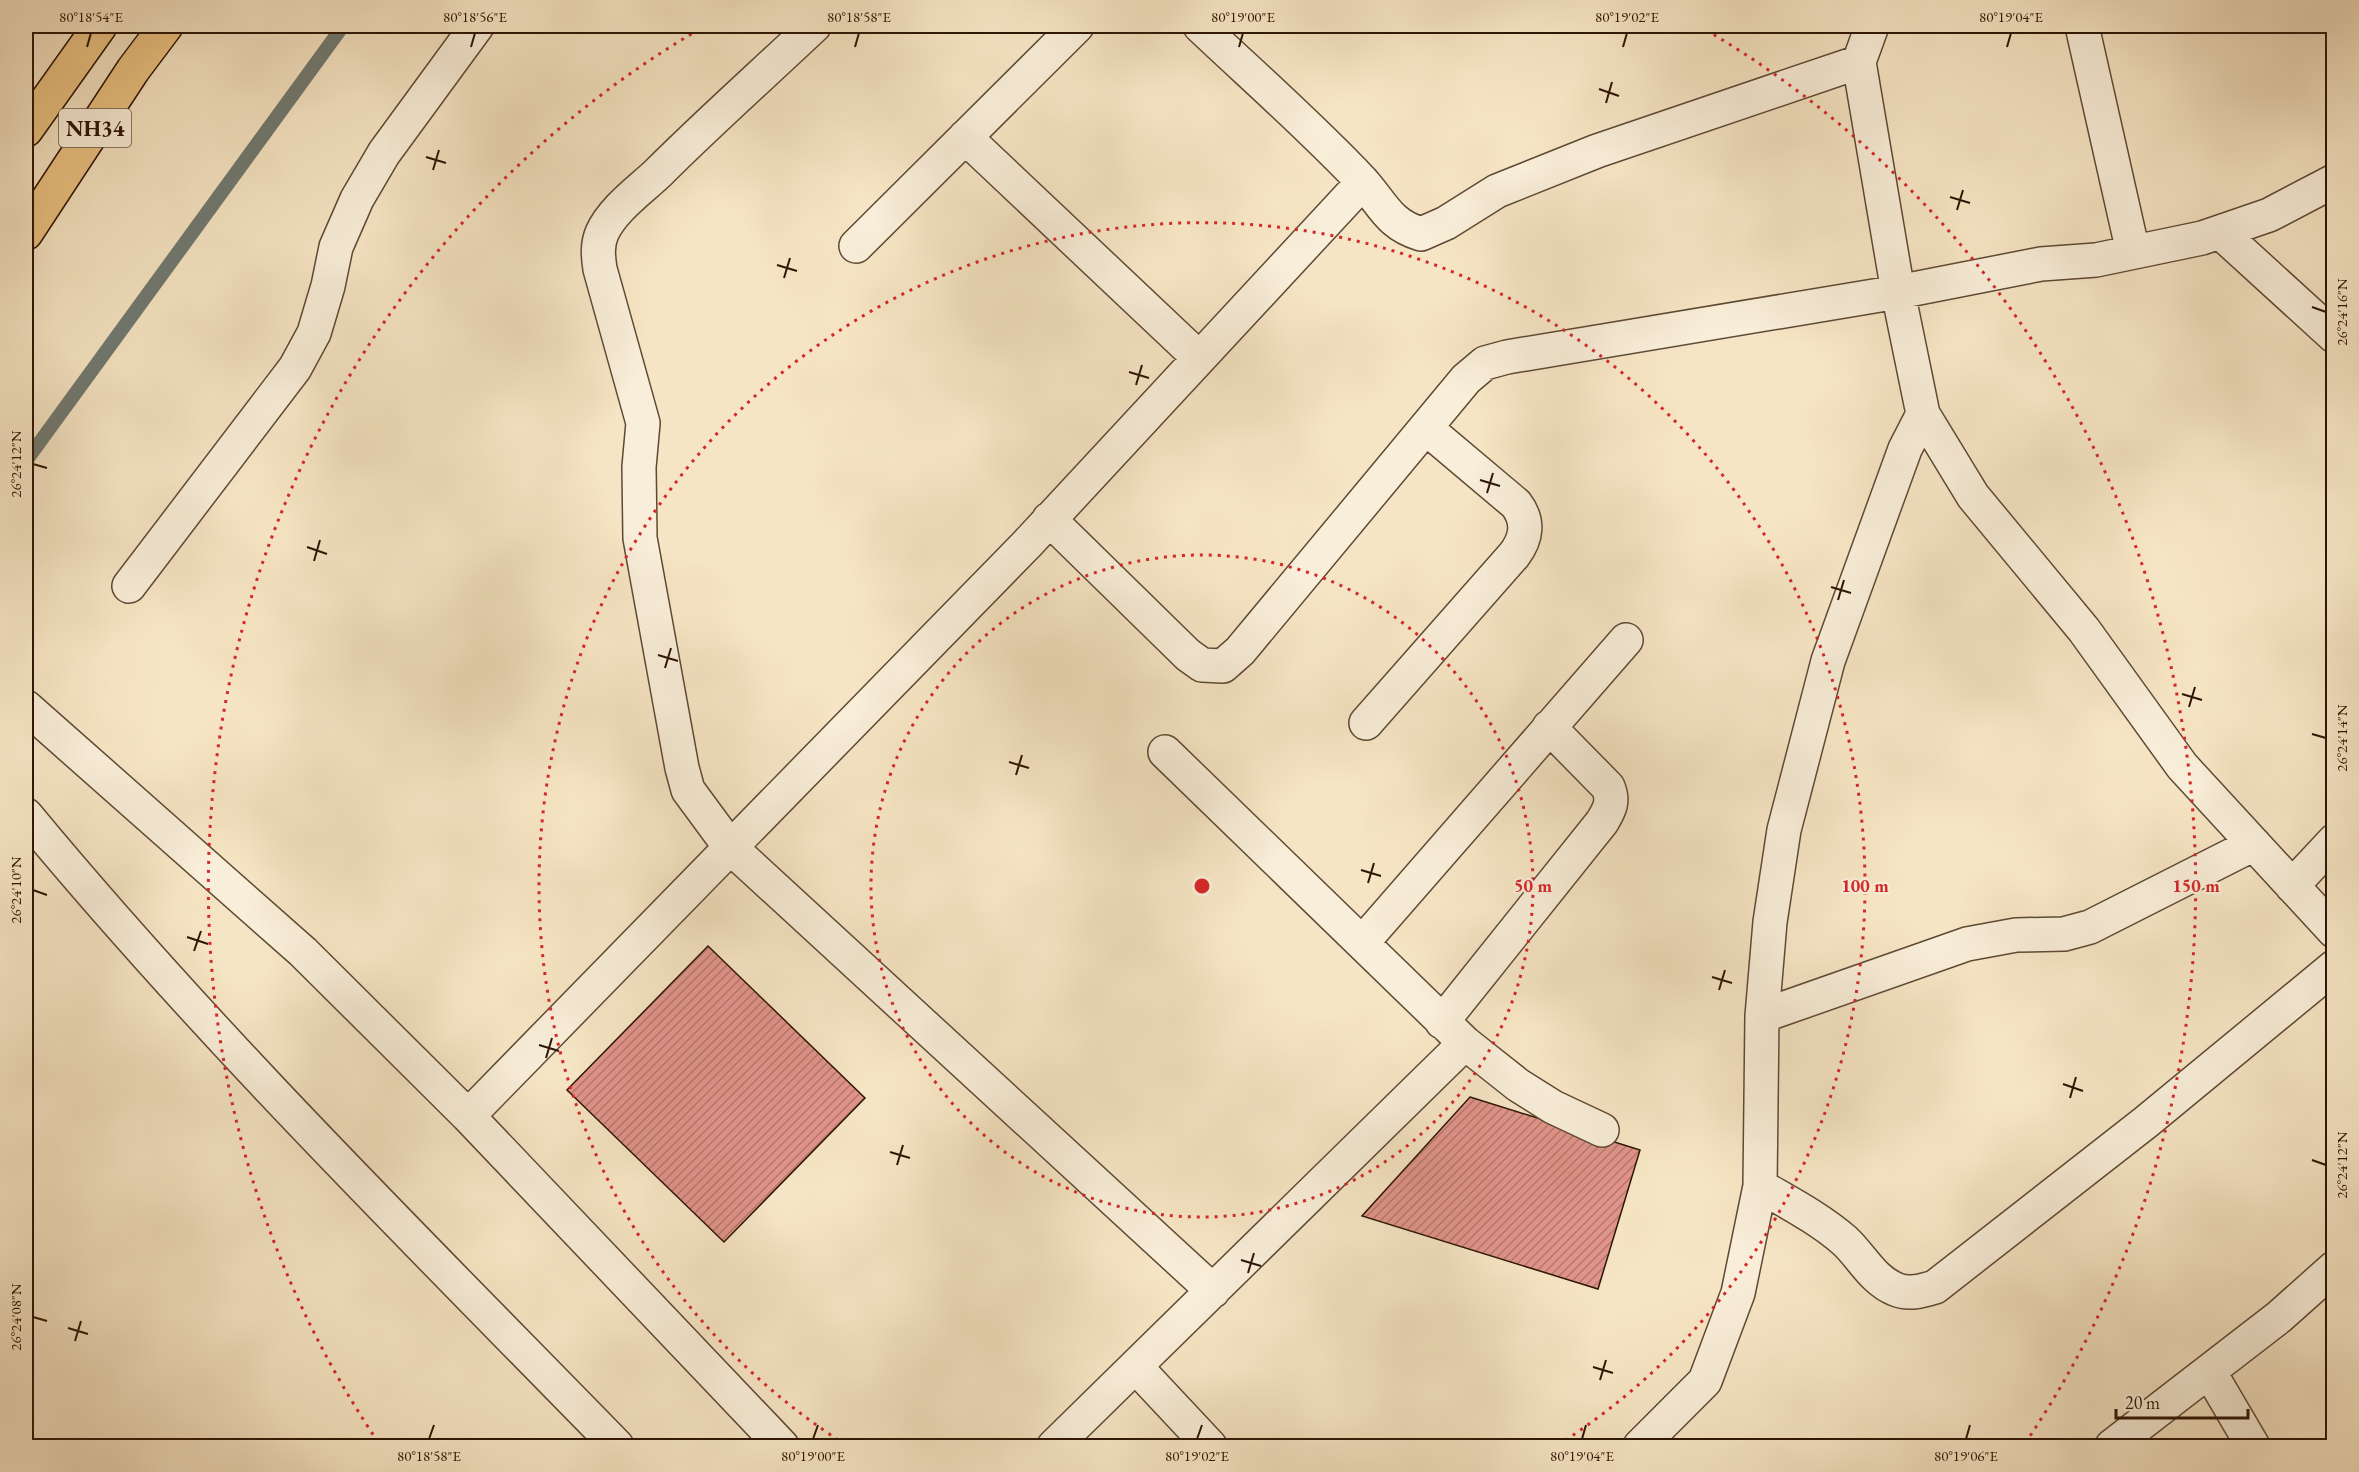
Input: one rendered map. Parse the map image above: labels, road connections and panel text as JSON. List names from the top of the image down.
{
  "streets": {
    "highway": ["NH34"]
  },
  "scale_bar": "20 m",
  "coordinates": [
    "80°18'54\"E",
    "80°18'56\"E",
    "80°18'58\"E",
    "80°19'00\"E",
    "80°19'02\"E",
    "80°19'04\"E",
    "26°24'16\"N",
    "26°24'12\"N",
    "26°24'14\"N",
    "26°24'10\"N",
    "26°24'08\"N",
    "80°19'06\"E"
  ],
  "rings": ["50 m", "100 m", "150 m"]
}
